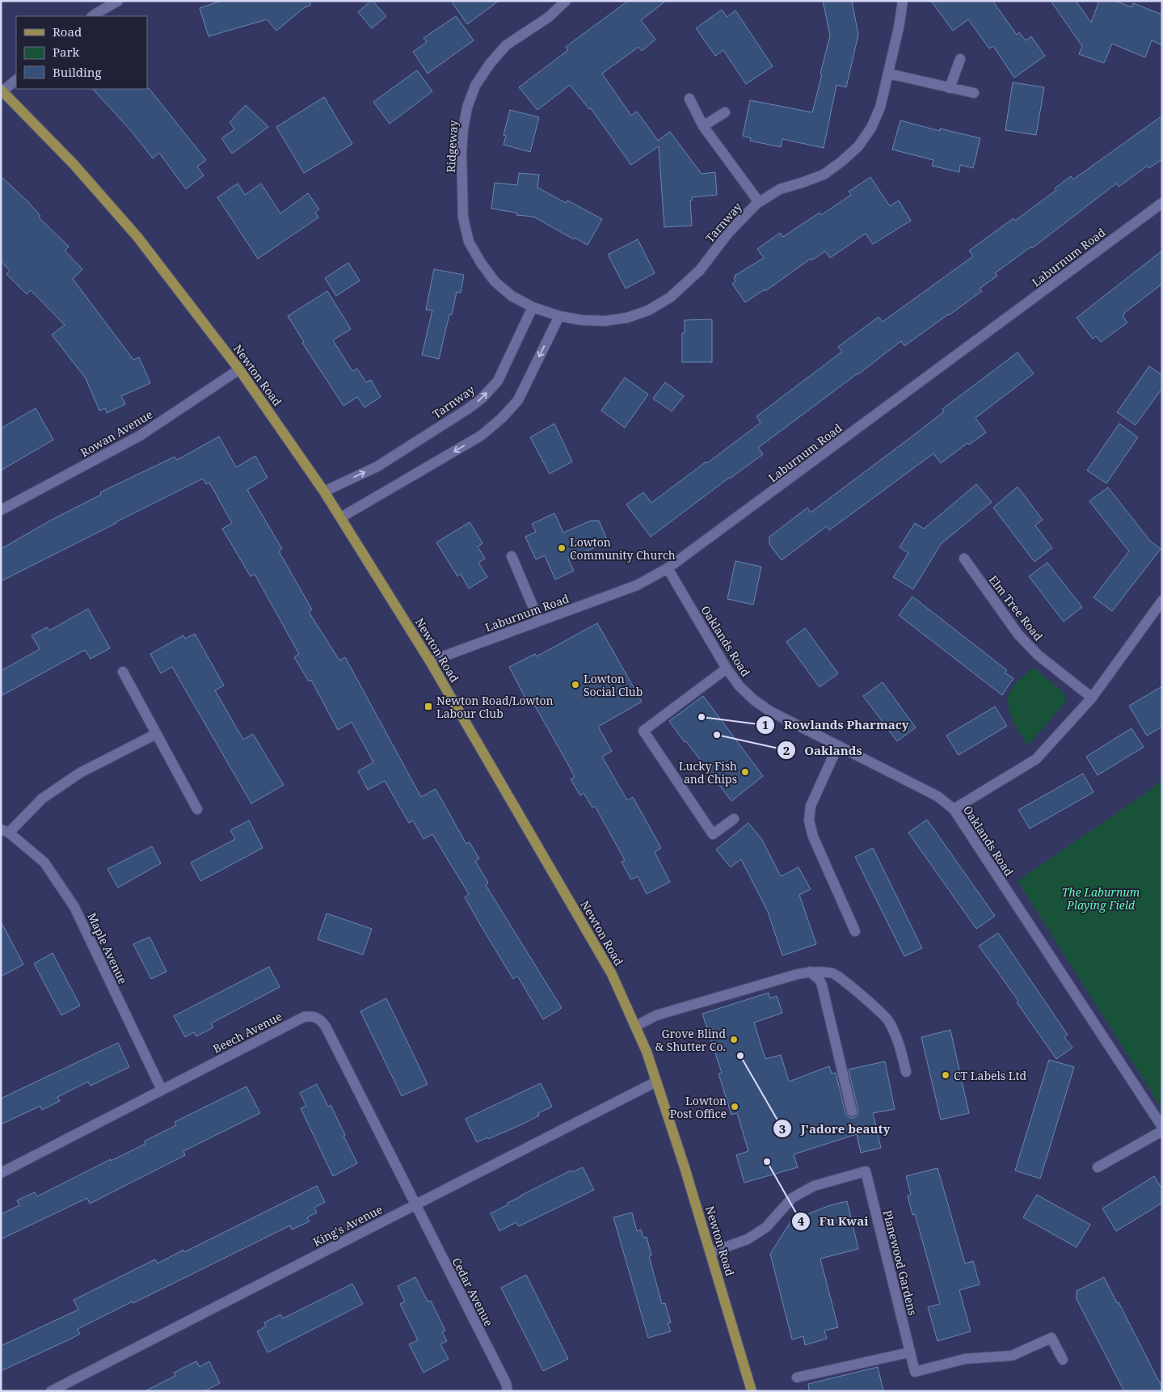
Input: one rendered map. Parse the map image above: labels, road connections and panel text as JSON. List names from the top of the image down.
{
  "streets": {
    "main road": ["Newton Road"],
    "street": [
      "Ridgeway",
      "Tarnway",
      "Laburnum Road",
      "Rowan Avenue",
      "Elm Tree Road",
      "Oaklands Road",
      "Maple Avenue",
      "Beech Avenue",
      "King's Avenue",
      "Planewood Gardens",
      "Cedar Avenue"
    ]
  },
  "crossings": [
    ["Ridgeway", "Tarnway"],
    ["Tarnway", "Newton Road"],
    ["Laburnum Road", "Newton Road"],
    ["Laburnum Road", "Oaklands Road"],
    ["Newton Road", "Rowan Avenue"],
    ["Newton Road", "King's Avenue"],
    ["Newton Road", "Planewood Gardens"],
    ["Maple Avenue", "Beech Avenue"],
    ["Beech Avenue", "King's Avenue"],
    ["Beech Avenue", "Cedar Avenue"],
    ["King's Avenue", "Cedar Avenue"]
  ],
  "parks": ["The Laburnum Playing Field"],
  "places": {
    "other": [
      "Lowton Community Church",
      "Lowton Social Club",
      "Rowlands Pharmacy",
      "Oaklands",
      "Lucky Fish and Chips",
      "Grove Blind & Shutter Co.",
      "J'adore beauty",
      "CT Labels Ltd",
      "Lowton Post Office",
      "Fu Kwai"
    ],
    "transit": ["Newton Road/Lowton Labour Club"]
  },
  "legend": ["Road", "Park", "Building"]
}
